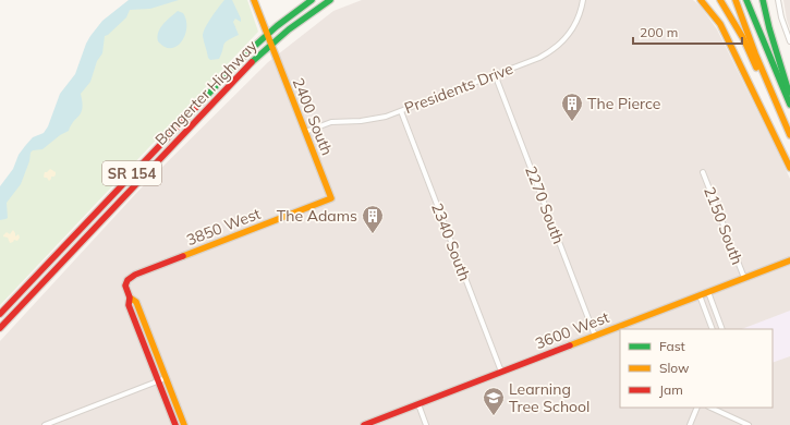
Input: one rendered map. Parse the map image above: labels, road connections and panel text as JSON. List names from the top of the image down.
{
  "streets": {
    "main road": [
      "Bangerter Highway",
      "2400 South",
      "SR 154",
      "3850 West",
      "3600 West"
    ],
    "street": [
      "Presidents Drive",
      "2270 South",
      "2150 South",
      "2340 South"
    ]
  },
  "crossings": [
    ["Presidents Drive", "2400 South"],
    ["Presidents Drive", "2270 South"],
    ["Presidents Drive", "2340 South"],
    ["Bangerter Highway", "2400 South"],
    ["2400 South", "3850 West"],
    ["2270 South", "3600 West"],
    ["2150 South", "3600 West"],
    ["2340 South", "3600 West"]
  ],
  "places": {
    "building": ["The Pierce", "The Adams"],
    "school or university": ["Learning Tree School"]
  },
  "legend": ["Fast", "Slow", "Jam"],
  "scale_bar": "200 m"
}
